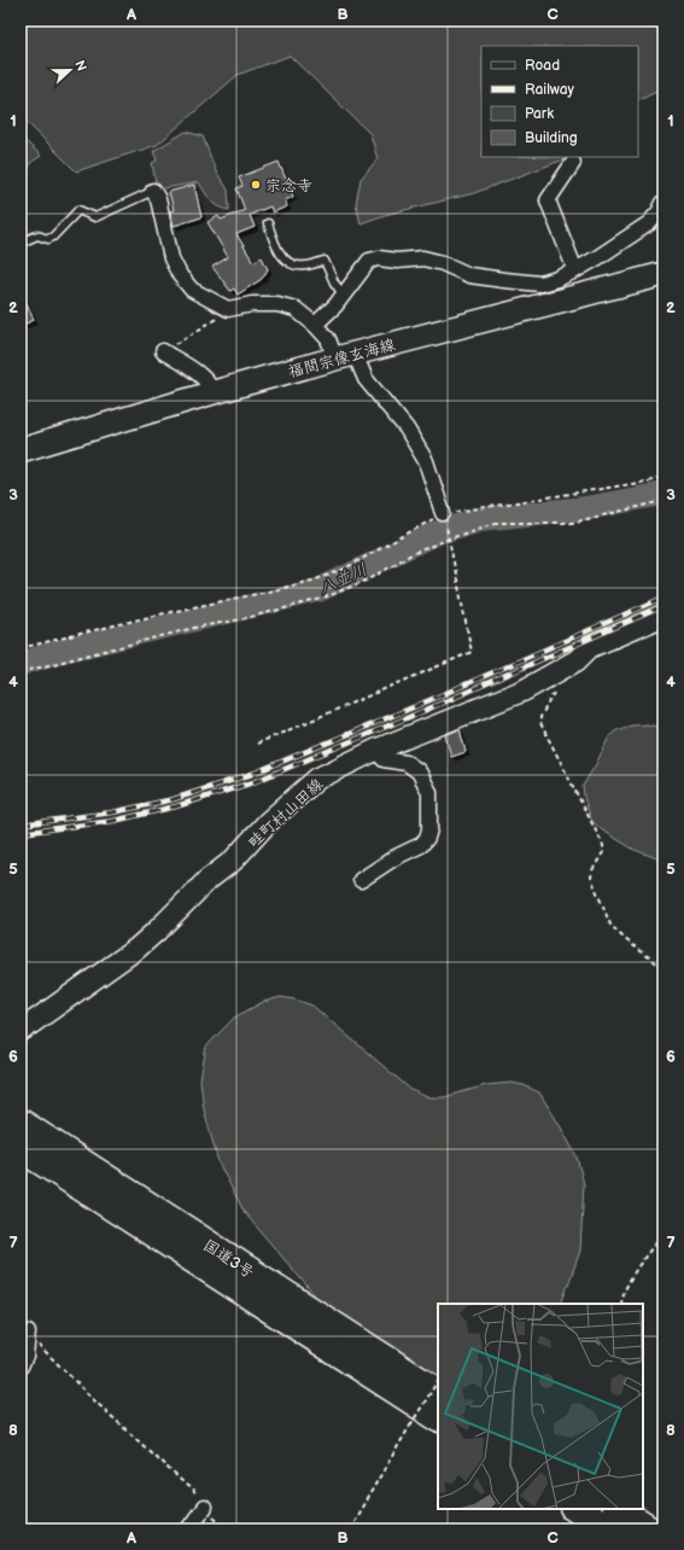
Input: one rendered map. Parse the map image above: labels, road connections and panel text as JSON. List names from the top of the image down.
{
  "streets": {
    "highway": ["国道3号"],
    "main road": ["福間宗像玄海線", "畦町村山田線"]
  },
  "water": ["八並川"],
  "places": ["宗念寺"],
  "legend": [
    "Road",
    "Railway",
    "Park",
    "Building"
  ],
  "north": "right",
  "grid": {
    "columns": ["A", "B", "C"],
    "rows": [
      "1",
      "2",
      "3",
      "4",
      "5",
      "6",
      "7",
      "8"
    ]
  }
}
